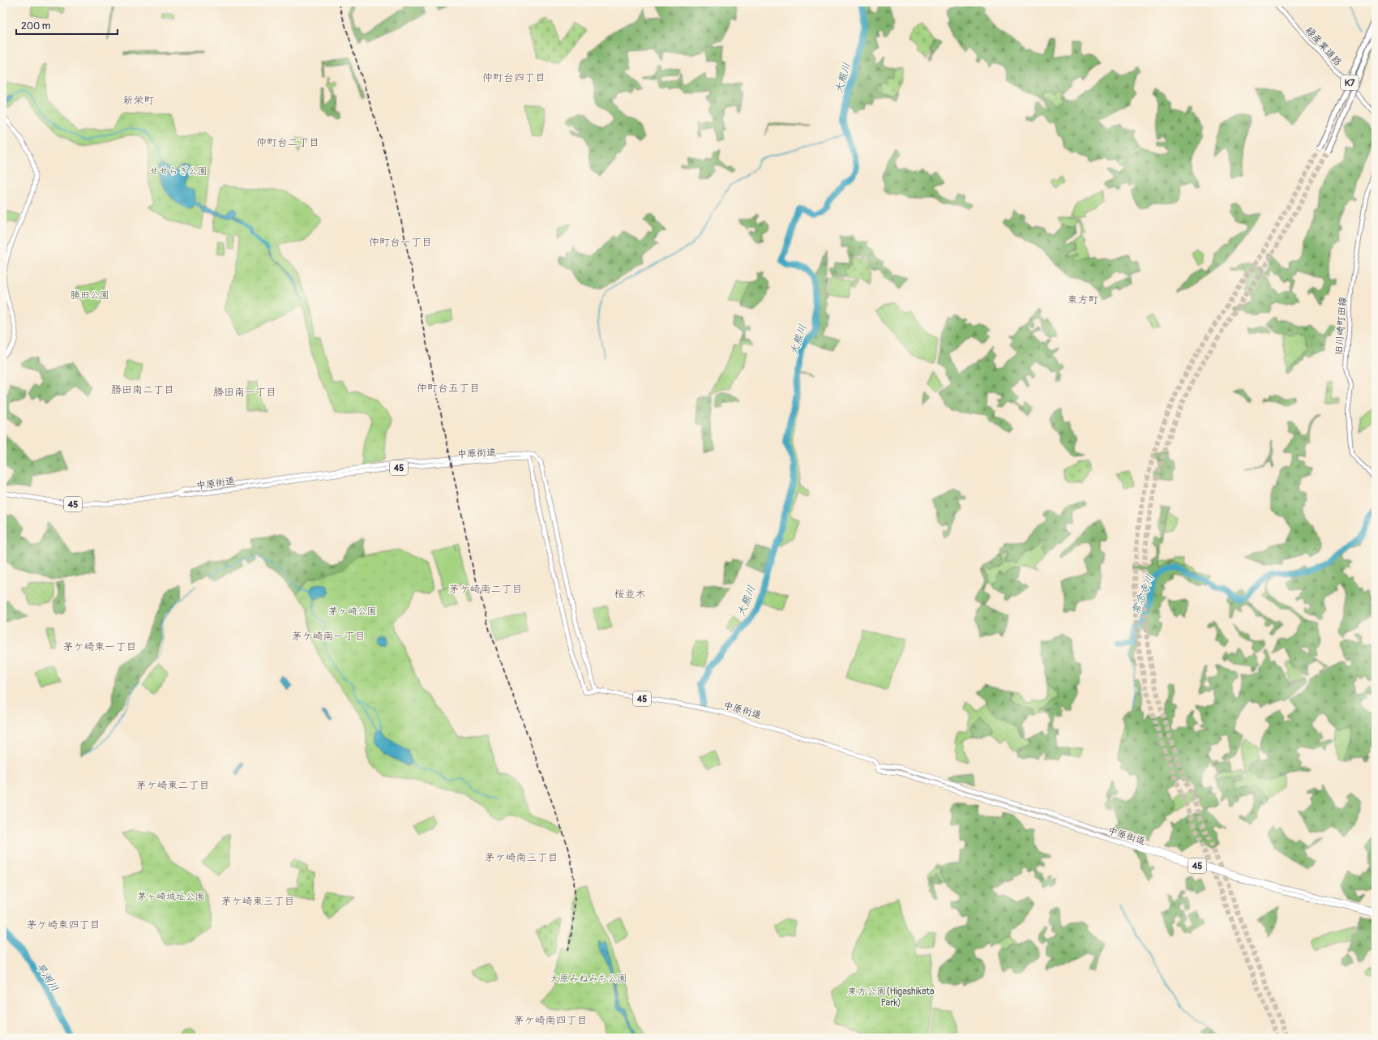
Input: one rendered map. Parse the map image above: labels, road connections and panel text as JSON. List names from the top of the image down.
{
  "streets": {
    "highway": ["K7"],
    "main road": [
      "緑産業道路",
      "旧川崎町田線",
      "中原街道",
      "45"
    ]
  },
  "districts": [
    "仲町台四丁目",
    "新栄町",
    "仲町台二丁目",
    "仲町台一丁目",
    "東方町",
    "仲町台五丁目",
    "勝田南二丁目",
    "勝田南一丁目",
    "茅ケ崎南二丁目",
    "桜並木",
    "茅ケ崎南一丁目",
    "茅ケ崎東一丁目",
    "茅ケ崎東二丁目",
    "茅ケ崎南三丁目",
    "茅ケ崎東三丁目",
    "茅ケ崎東四丁目",
    "茅ケ崎南四丁目"
  ],
  "water": ["大熊川", "常念寺川", "早渕川"],
  "parks": [
    "せせらぎ公園",
    "勝田公園",
    "茅ヶ崎公園",
    "茅ヶ崎城址公園",
    "大原みねみち公園",
    "東方公園(Higashikata Park)"
  ],
  "scale_bar": "200 m"
}
